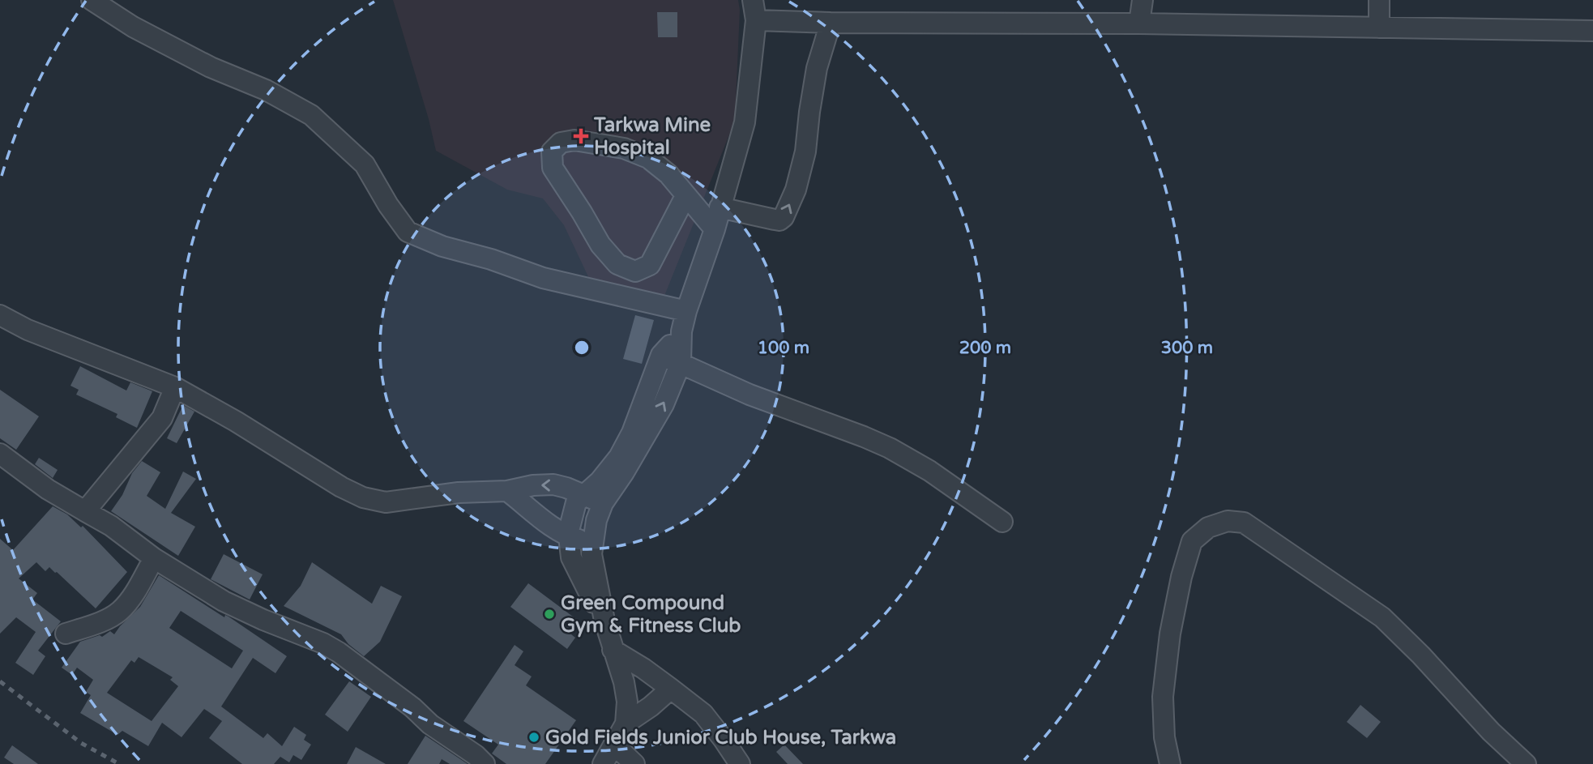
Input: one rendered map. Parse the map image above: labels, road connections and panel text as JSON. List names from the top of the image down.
{
  "places": {
    "health": ["Tarkwa Mine Hospital"],
    "other": ["Green Compound Gym & Fitness Club", "Gold Fields Junior Club House, Tarkwa"]
  },
  "rings": ["100 m", "200 m", "300 m"]
}
